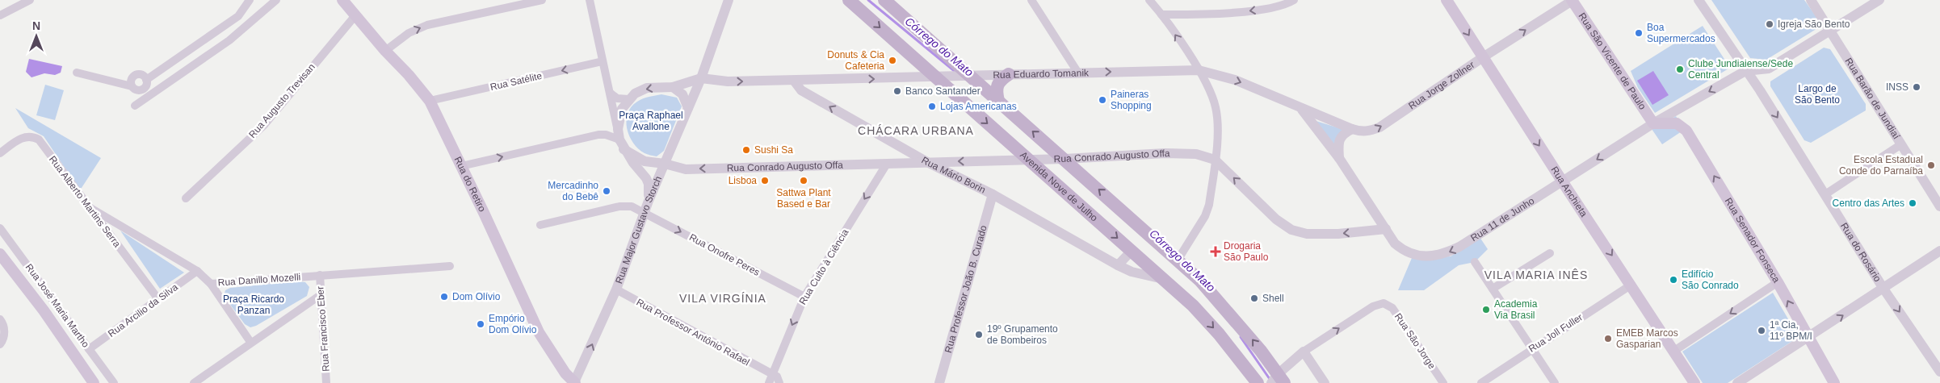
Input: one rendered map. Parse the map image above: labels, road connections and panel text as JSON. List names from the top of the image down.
{
  "streets": {
    "main road": [
      "Rua São Vicente de Paulo",
      "Rua do Retiro",
      "Avenida Nove de Julho",
      "Rua Anchieta",
      "Rua Senador Fonseca"
    ],
    "street": [
      "Rua Eduardo Tomanik",
      "Rua Satélite",
      "Rua Jorge Zollner",
      "Rua Barão de Jundiaí",
      "Rua Augusto Trevisan",
      "Rua Conrado Augusto Offa",
      "Rua Mário Borin",
      "Rua Alberto Martins Serra",
      "Rua 11 de Junho",
      "Rua Major Gustavo Storch",
      "Rua do Rosário",
      "Rua Onofre Peres",
      "Rua Culto à Ciência",
      "Rua Danillo Mozelli",
      "Rua Professor João B. Curado",
      "Rua José Maria Martho",
      "Rua Arcilio da Silva",
      "Rua Francisco Eber",
      "Rua Professor Antônio Rafael",
      "Rua Joll Fuller",
      "Rua São Jorge"
    ]
  },
  "crossings": [
    ["Rua São Vicente de Paulo", "Rua Jorge Zollner"],
    ["Rua São Vicente de Paulo", "Rua 11 de Junho"],
    ["Rua São Vicente de Paulo", "Rua Senador Fonseca"],
    ["Rua Eduardo Tomanik", "Rua Jorge Zollner"],
    ["Rua Eduardo Tomanik", "Rua Mário Borin"],
    ["Rua Eduardo Tomanik", "Avenida Nove de Julho"],
    ["Rua Eduardo Tomanik", "Rua 11 de Junho"],
    ["Rua Eduardo Tomanik", "Rua Major Gustavo Storch"],
    ["Rua Satélite", "Rua do Retiro"],
    ["Rua Jorge Zollner", "Rua Anchieta"],
    ["Rua Jorge Zollner", "Rua 11 de Junho"],
    ["Rua Augusto Trevisan", "Rua do Retiro"],
    ["Rua Conrado Augusto Offa", "Rua Mário Borin"],
    ["Rua Conrado Augusto Offa", "Avenida Nove de Julho"],
    ["Rua Conrado Augusto Offa", "Rua 11 de Junho"],
    ["Rua Conrado Augusto Offa", "Rua Major Gustavo Storch"],
    ["Rua Conrado Augusto Offa", "Rua Culto à Ciência"],
    ["Rua Mário Borin", "Avenida Nove de Julho"],
    ["Rua Mário Borin", "Rua Professor João B. Curado"],
    ["Rua do Retiro", "Rua Major Gustavo Storch"],
    ["Rua Anchieta", "Rua 11 de Junho"],
    ["Rua Anchieta", "Rua Joll Fuller"],
    ["Rua Alberto Martins Serra", "Rua Danillo Mozelli"],
    ["Rua Alberto Martins Serra", "Rua Arcilio da Silva"],
    ["Rua 11 de Junho", "Rua Senador Fonseca"],
    ["Rua 11 de Junho", "Rua do Rosário"],
    ["Rua Major Gustavo Storch", "Rua Onofre Peres"],
    ["Rua Major Gustavo Storch", "Rua Professor Antônio Rafael"],
    ["Rua Onofre Peres", "Rua Culto à Ciência"],
    ["Rua Culto à Ciência", "Rua Professor Antônio Rafael"],
    ["Rua Danillo Mozelli", "Rua Arcilio da Silva"],
    ["Rua Danillo Mozelli", "Rua Francisco Eber"],
    ["Rua José Maria Martho", "Rua Arcilio da Silva"]
  ],
  "one_way": [
    "Rua Eduardo Tomanik",
    "Rua Jorge Zollner",
    "Rua Conrado Augusto Offa",
    "Rua Mário Borin",
    "Rua Anchieta",
    "Rua 11 de Junho",
    "Rua Senador Fonseca",
    "Rua do Rosário",
    "Rua Onofre Peres",
    "Rua Culto à Ciência"
  ],
  "districts": ["CHÁCARA URBANA", "VILA MARIA INÊS", "VILA VIRGÍNIA"],
  "water": ["Córrego do Mato"],
  "parks": ["Largo de São Bento", "Praça Raphael Avallone", "Praça Ricardo Panzan"],
  "places": {
    "other": [
      "Igreja São Bento",
      "Boa Supermercados",
      "Donuts & Cia Cafeteria",
      "Clube Jundiaiense/Sede Central",
      "INSS",
      "Banco Santander",
      "Paineras Shopping",
      "Lojas Americanas",
      "Sushi Sa",
      "Escola Estadual Conde do Parnaíba",
      "Lisboa",
      "Sattwa Plant Based e Bar",
      "Mercadinho do Bebê",
      "Centro das Artes",
      "Edifício São Conrado",
      "Dom Olívio",
      "Shell",
      "Academia Via Brasil",
      "Empório Dom Olívio",
      "1ª Cia, 11º BPM/I",
      "19º Grupamento de Bombeiros",
      "EMEB Marcos Gasparian"
    ],
    "health": ["Drogaria São Paulo"]
  },
  "north": "top"
}
